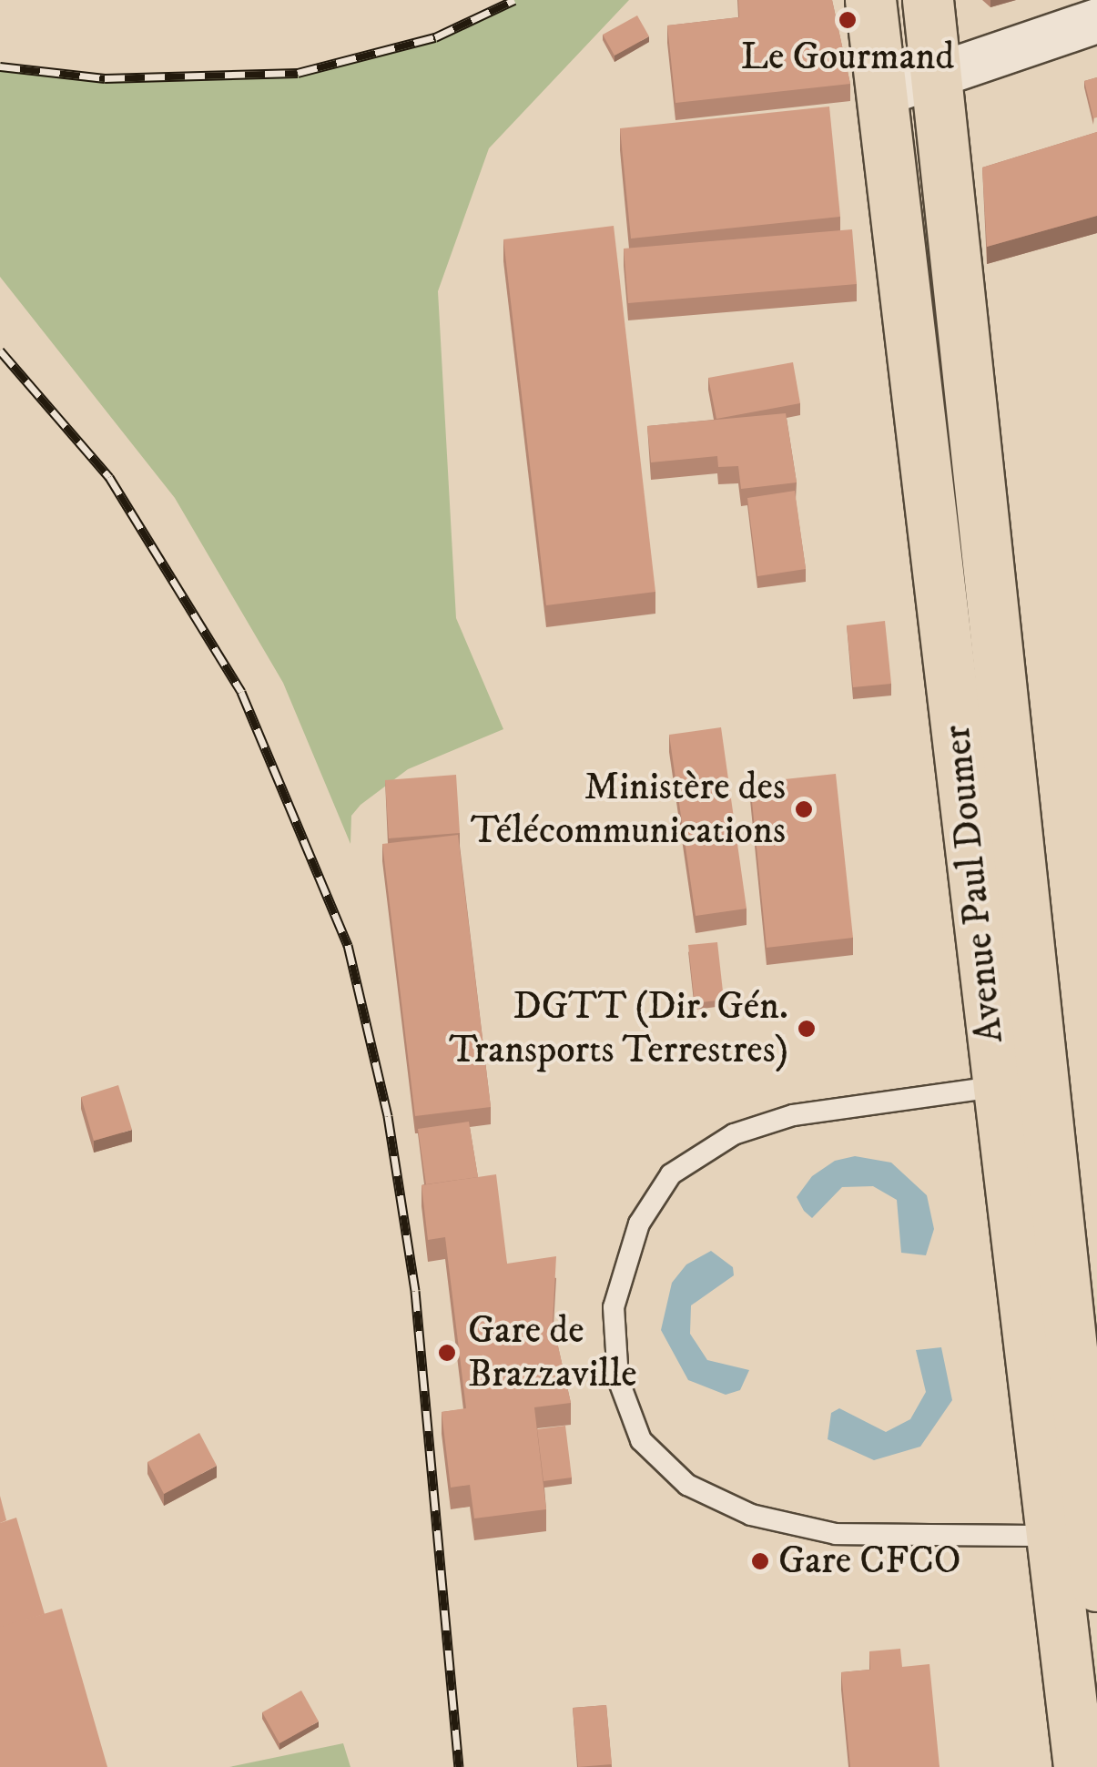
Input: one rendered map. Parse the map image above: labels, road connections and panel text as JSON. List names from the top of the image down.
{
  "streets": {
    "main road": ["Avenue Paul Doumer"]
  },
  "places": [
    "Le Gourmand",
    "Ministère des Télécommunications",
    "DGTT (Dir. Gén. Transports Terrestres)",
    "Gare de Brazzaville",
    "Gare CFCO"
  ]
}
